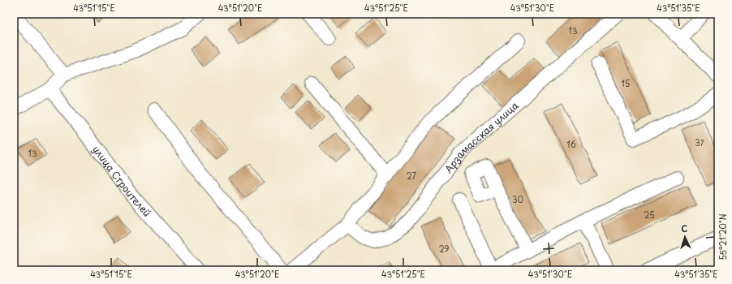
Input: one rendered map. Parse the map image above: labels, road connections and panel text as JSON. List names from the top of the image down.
{
  "streets": {
    "street": ["Арзамасская улица", "улица Строителей"]
  },
  "house_numbers": [
    "13",
    "15",
    "37",
    "16",
    "13",
    "27",
    "30",
    "25",
    "29"
  ],
  "north": "top",
  "coordinates": [
    "43°51'15\"E",
    "43°51'20\"E",
    "43°51'25\"E",
    "43°51'30\"E",
    "43°51'35\"E",
    "55°21'20\"N"
  ]
}
